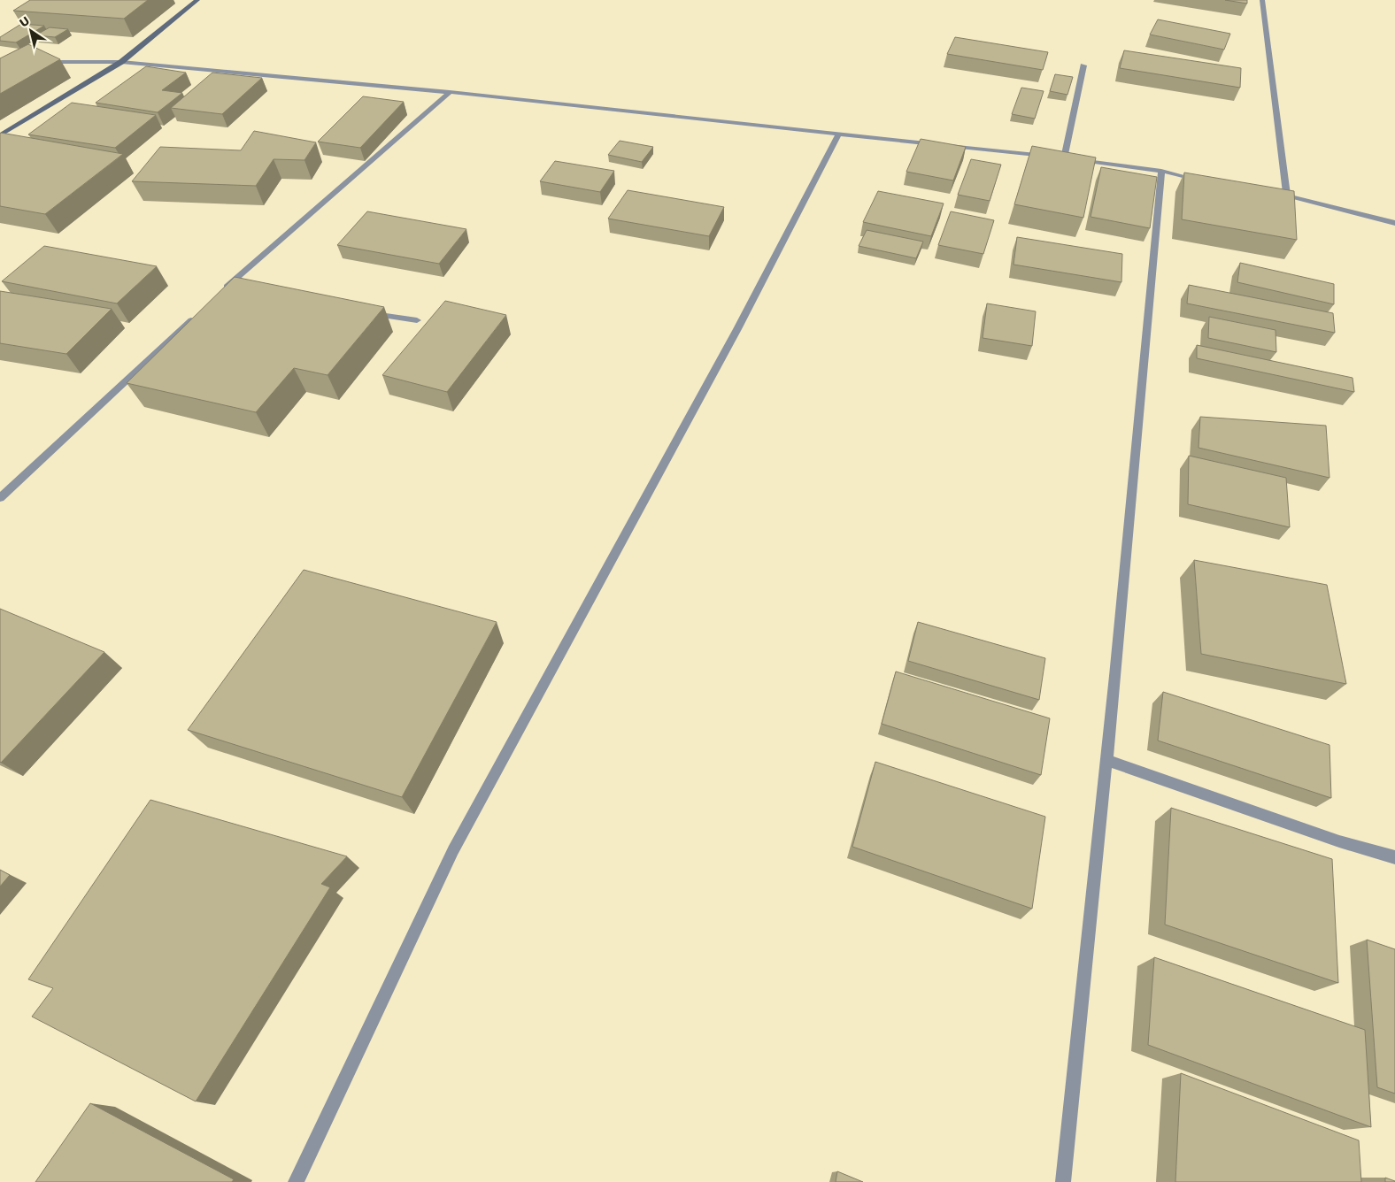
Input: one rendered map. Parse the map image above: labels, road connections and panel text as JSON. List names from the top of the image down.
{
  "north": "top left"
}
